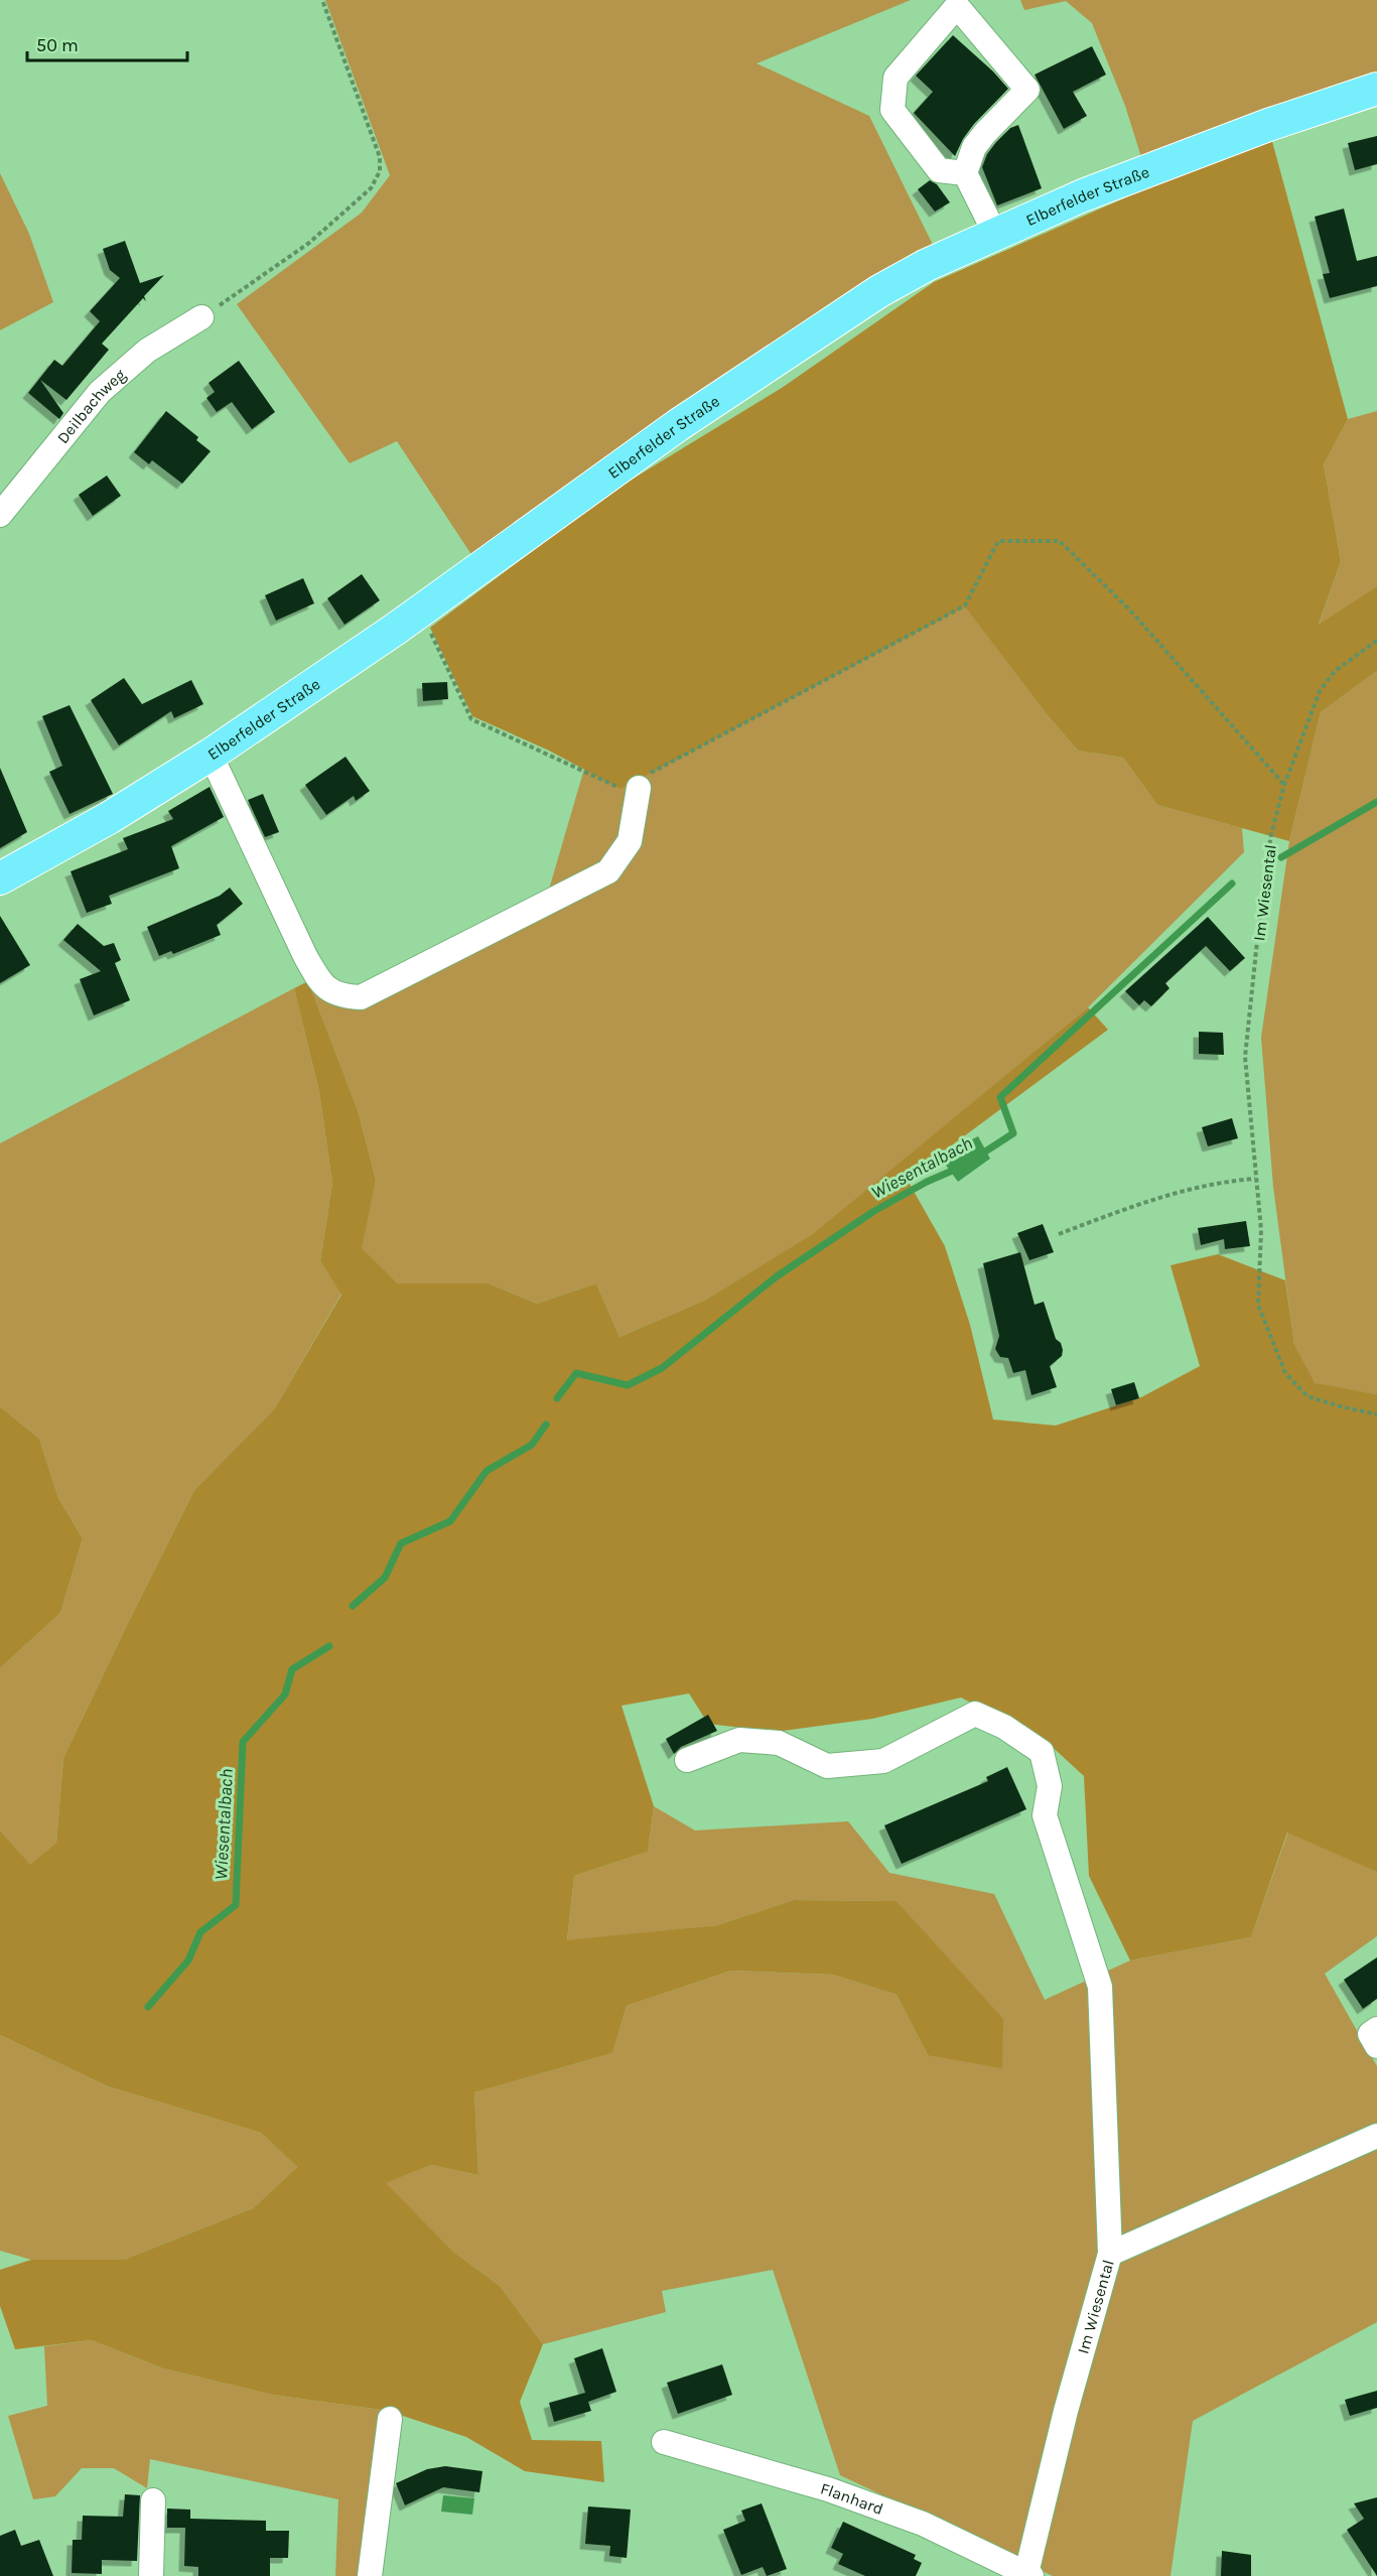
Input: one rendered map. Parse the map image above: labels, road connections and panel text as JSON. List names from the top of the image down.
{
  "streets": {
    "main road": ["Elberfelder Straße"],
    "street": ["Deilbachweg", "Im Wiesental", "Flanhard"]
  },
  "crossings": [
    ["Im Wiesental", "Flanhard"]
  ],
  "water": ["Wiesentalbach"],
  "scale_bar": "50 m"
}
